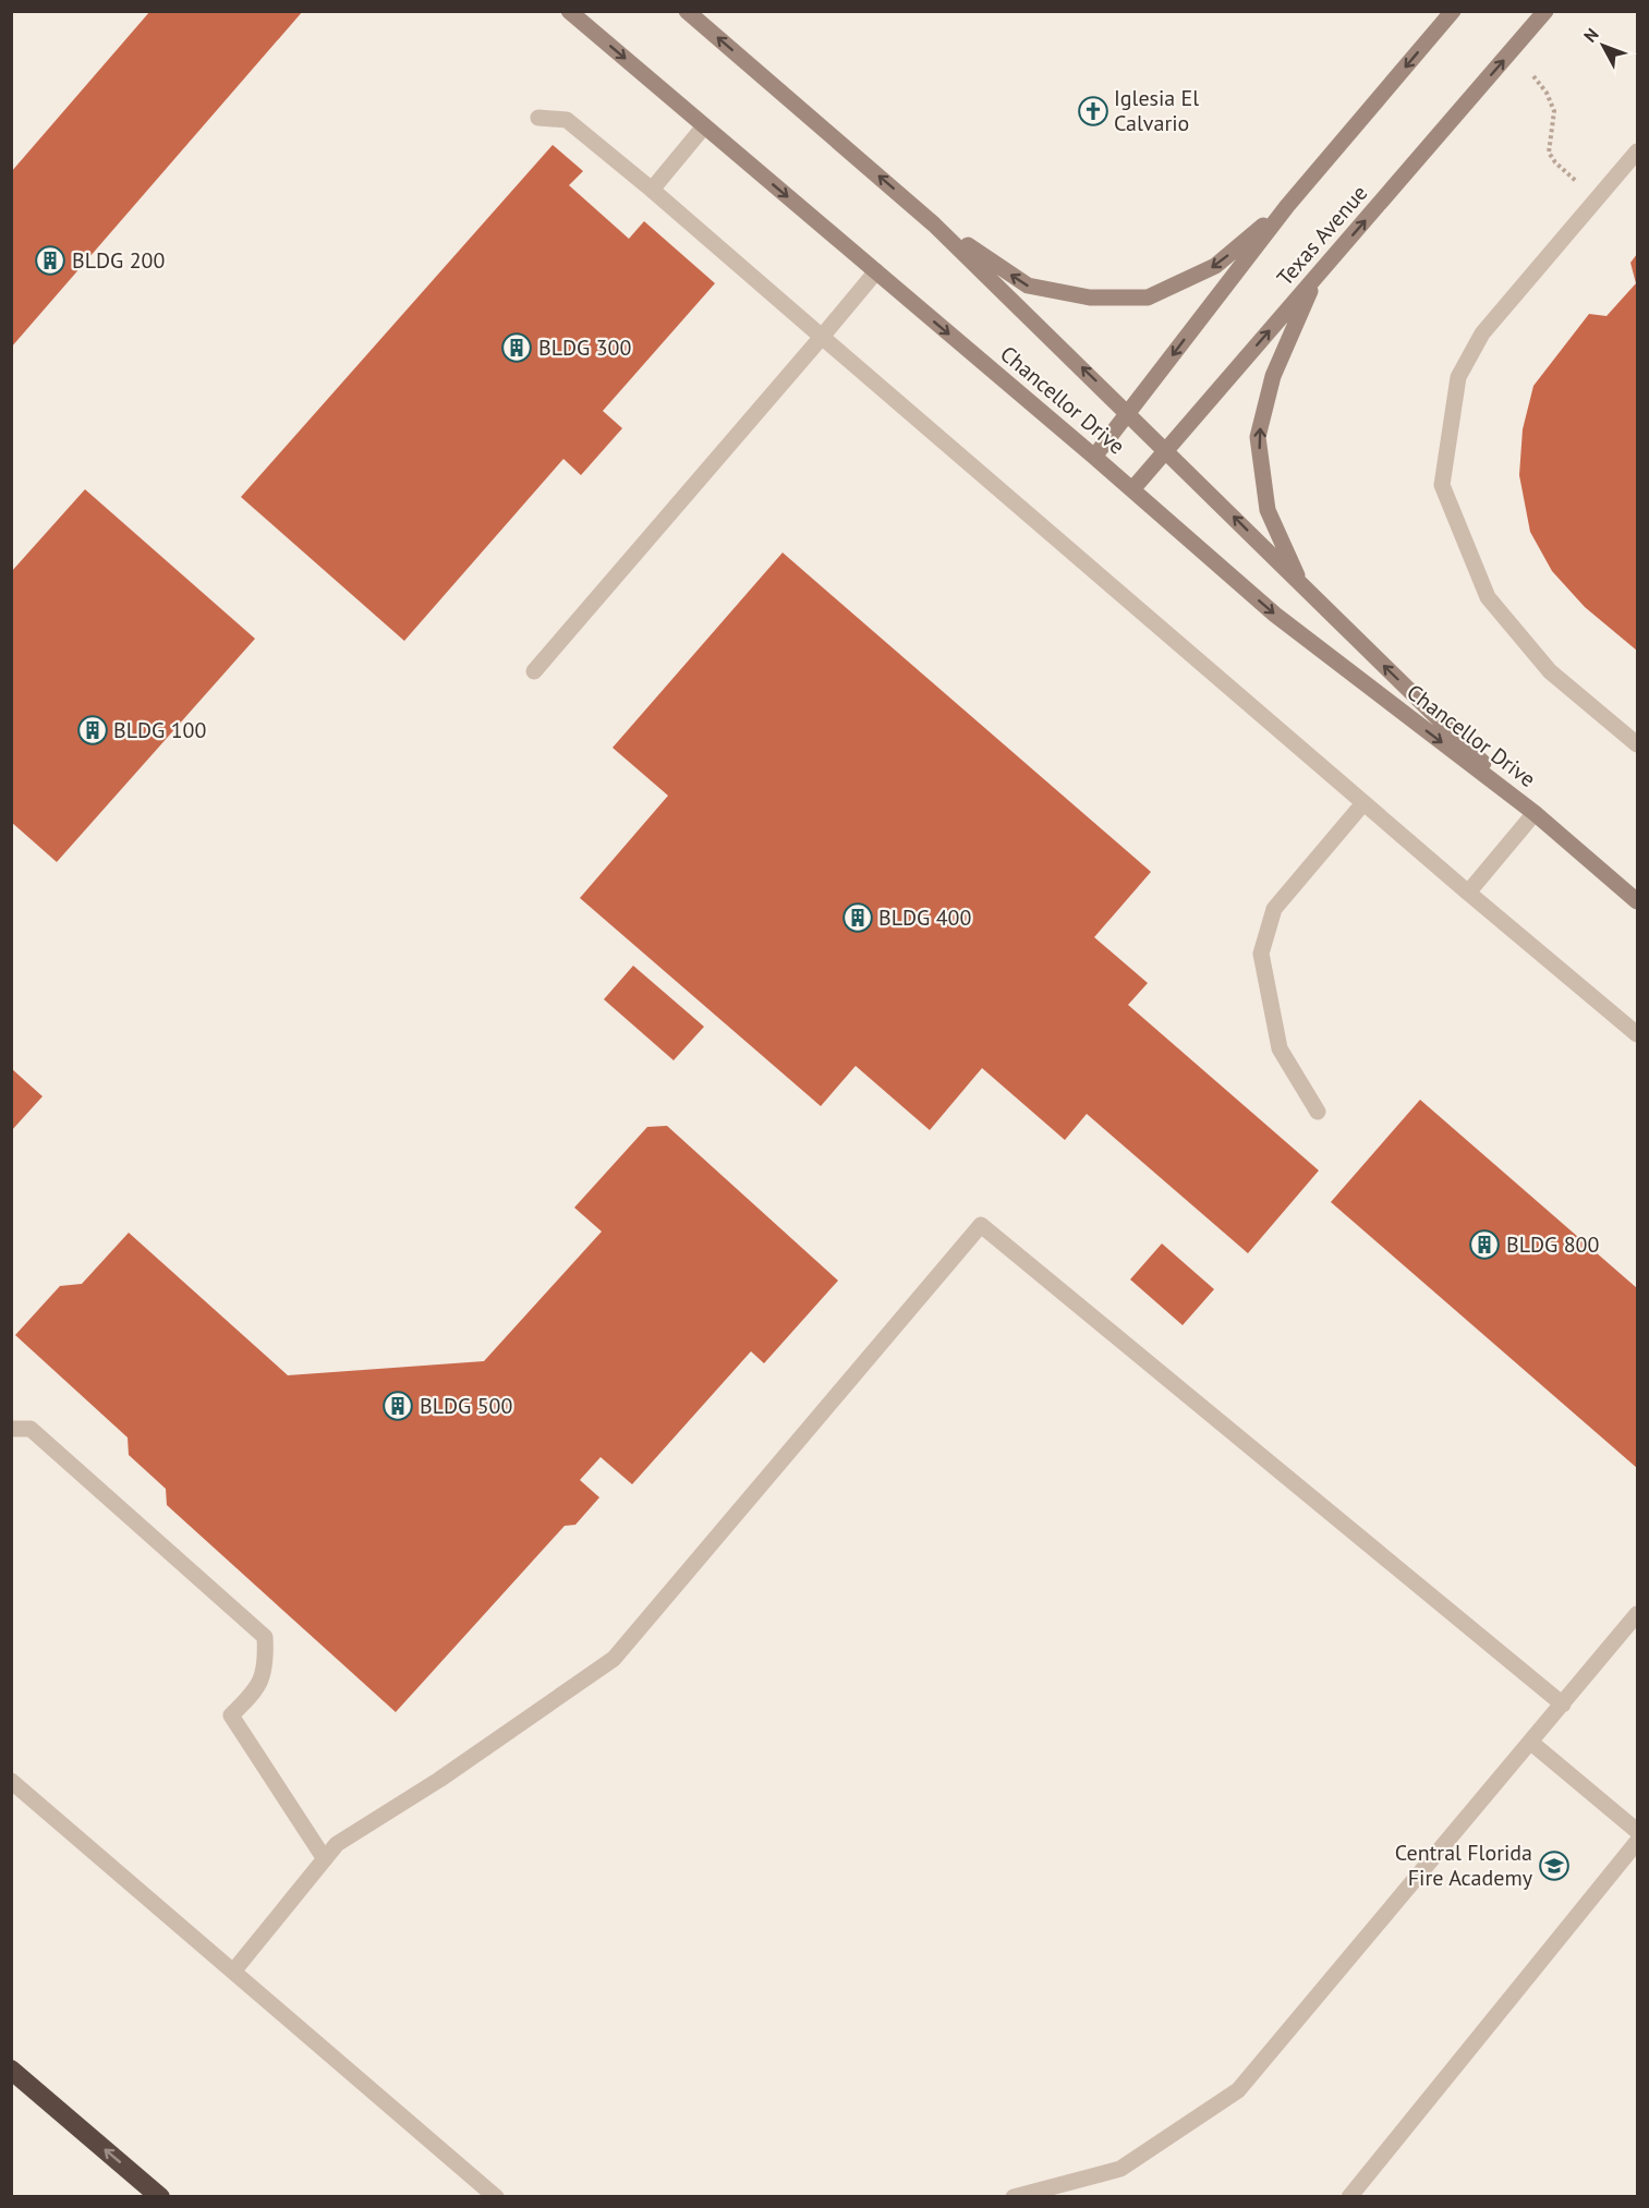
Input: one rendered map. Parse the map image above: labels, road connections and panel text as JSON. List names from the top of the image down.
{
  "streets": {
    "street": ["Texas Avenue", "Chancellor Drive"]
  },
  "crossings": [
    ["Texas Avenue", "Chancellor Drive"]
  ],
  "places": {
    "church": ["Iglesia El Calvario"],
    "building": [
      "BLDG 200",
      "BLDG 300",
      "BLDG 100",
      "BLDG 400",
      "BLDG 800",
      "BLDG 500"
    ],
    "school or university": ["Central Florida Fire Academy"]
  },
  "north": "top left"
}
